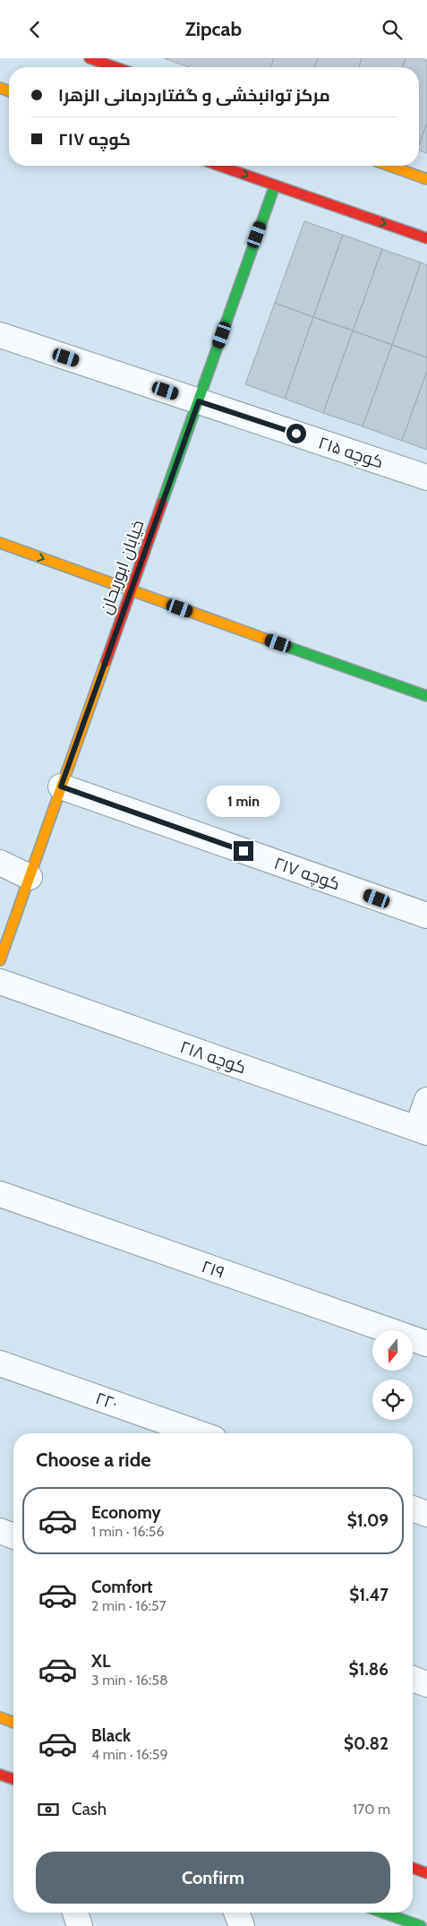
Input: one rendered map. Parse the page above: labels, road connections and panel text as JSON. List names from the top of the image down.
{
  "streets": {
    "street": [
      "کوچه ۲۱۵",
      "خیابان ابوریحان",
      "کوچه ۲۱۷",
      "کوچه ۲۱۸",
      "۲۱۹",
      "۲۲۰"
    ]
  },
  "crossings": [
    ["کوچه ۲۱۵", "خیابان ابوریحان"],
    ["خیابان ابوریحان", "کوچه ۲۱۷"]
  ],
  "north": "bottom",
  "page": {
    "header": "Zipcab",
    "banner": ["مرکز توانبخشی و گفتاردرمانی الزهرا", "کوچه ۲۱۷"],
    "bubble": "1 min",
    "heading": "Choose a ride",
    "list": [
      {
        "name": "Economy",
        "note": "1 min · 16:56",
        "value": "$1.09"
      },
      {
        "name": "Comfort",
        "note": "2 min · 16:57",
        "value": "$1.47"
      },
      {
        "name": "XL",
        "note": "3 min · 16:58",
        "value": "$1.86"
      },
      {
        "name": "Black",
        "note": "4 min · 16:59",
        "value": "$0.82"
      }
    ],
    "pay": ["Cash", "170 m"],
    "buttons": "Confirm"
  }
}
